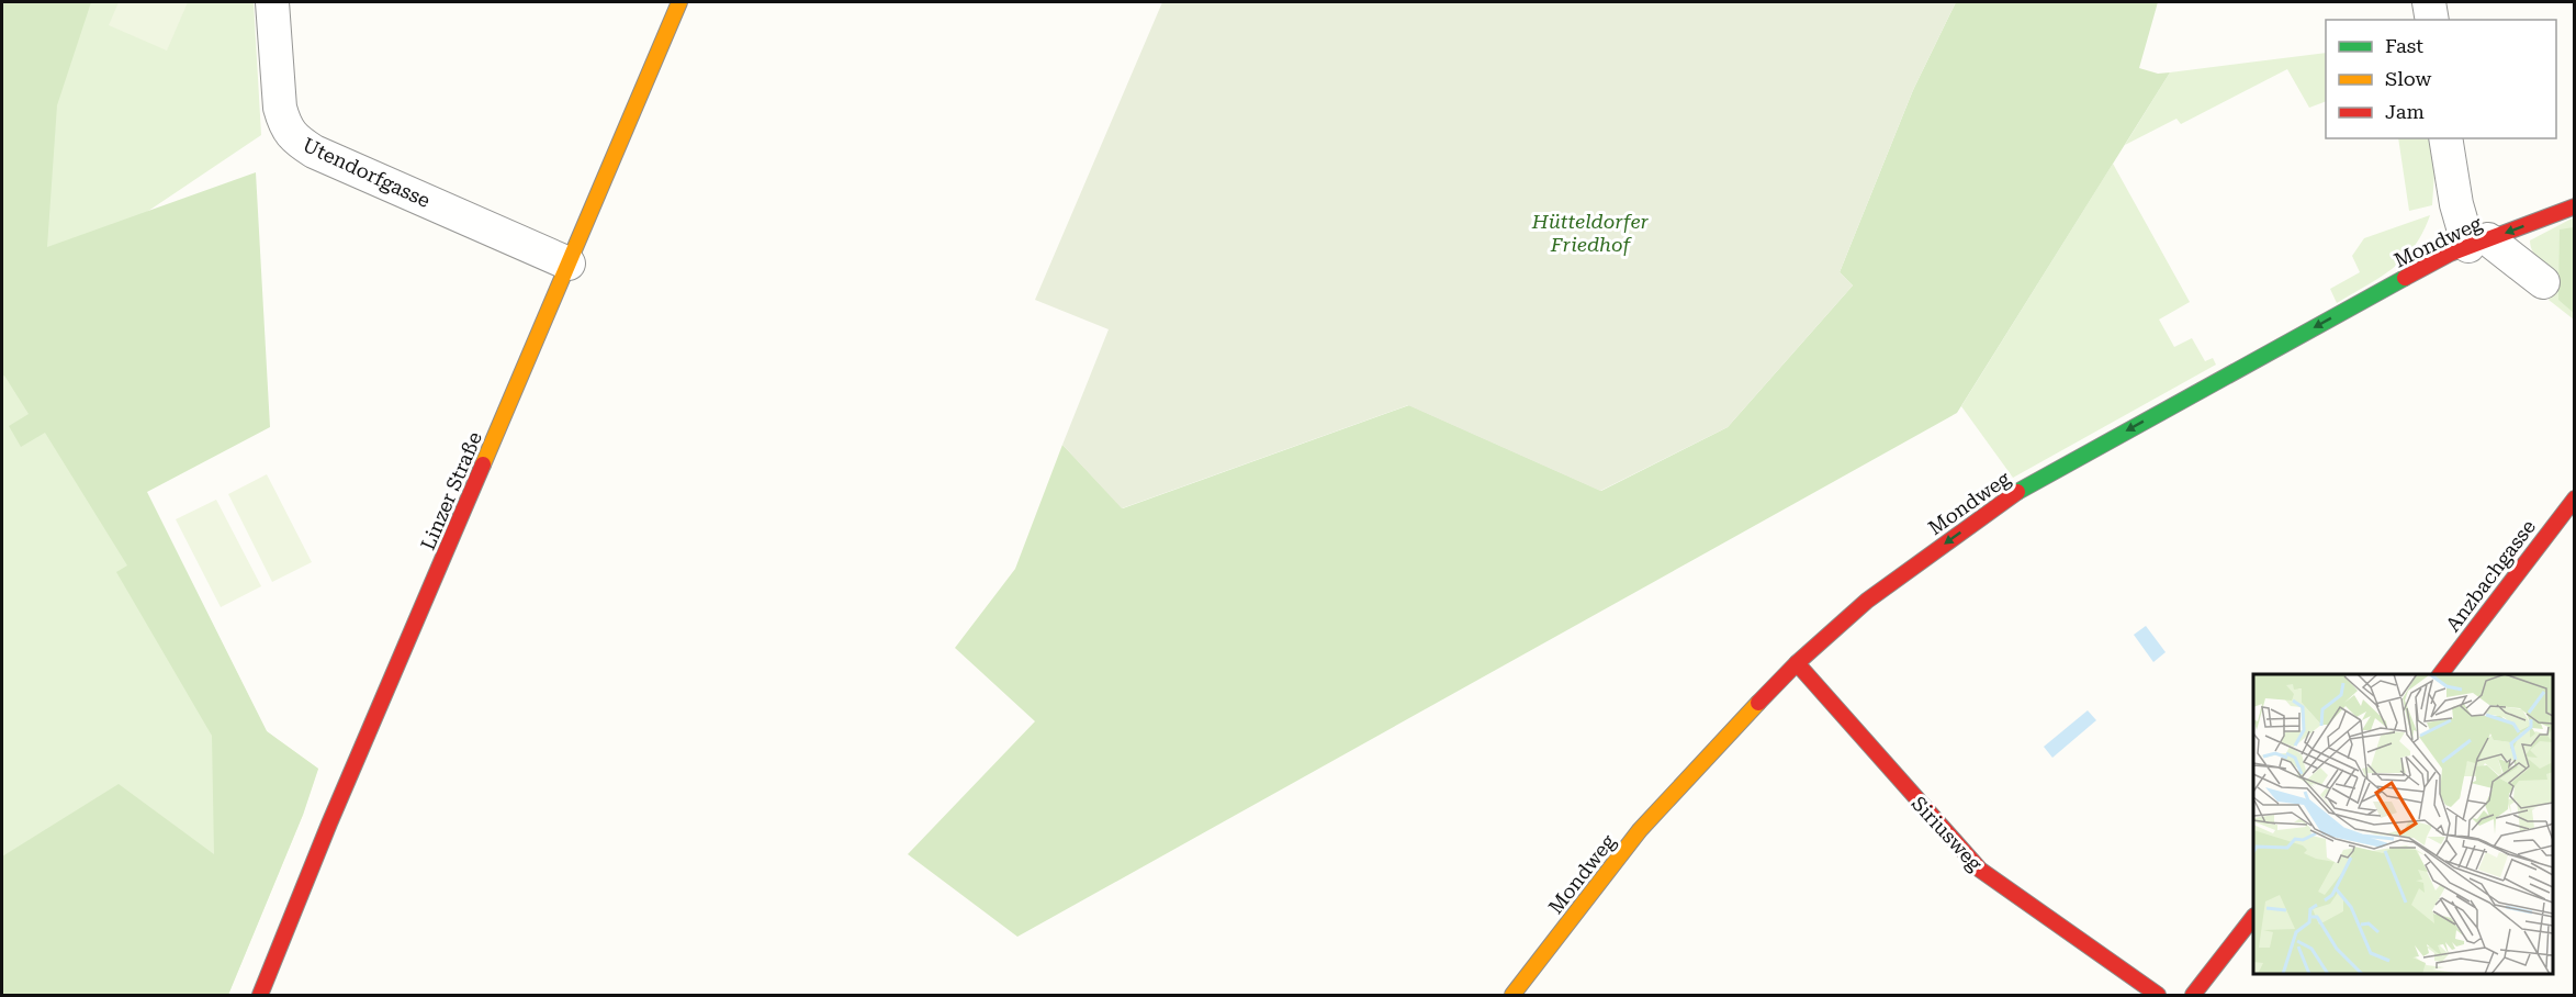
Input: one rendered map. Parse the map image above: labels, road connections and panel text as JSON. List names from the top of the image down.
{
  "streets": {
    "street": [
      "Utendorfgasse",
      "Mondweg",
      "Linzer Straße",
      "Anzbachgasse",
      "Siriusweg"
    ]
  },
  "crossings": [
    ["Utendorfgasse", "Linzer Straße"],
    ["Mondweg", "Siriusweg"]
  ],
  "one_way": ["Mondweg"],
  "parks": ["Hütteldorfer Friedhof"],
  "legend": ["Fast", "Slow", "Jam"]
}
